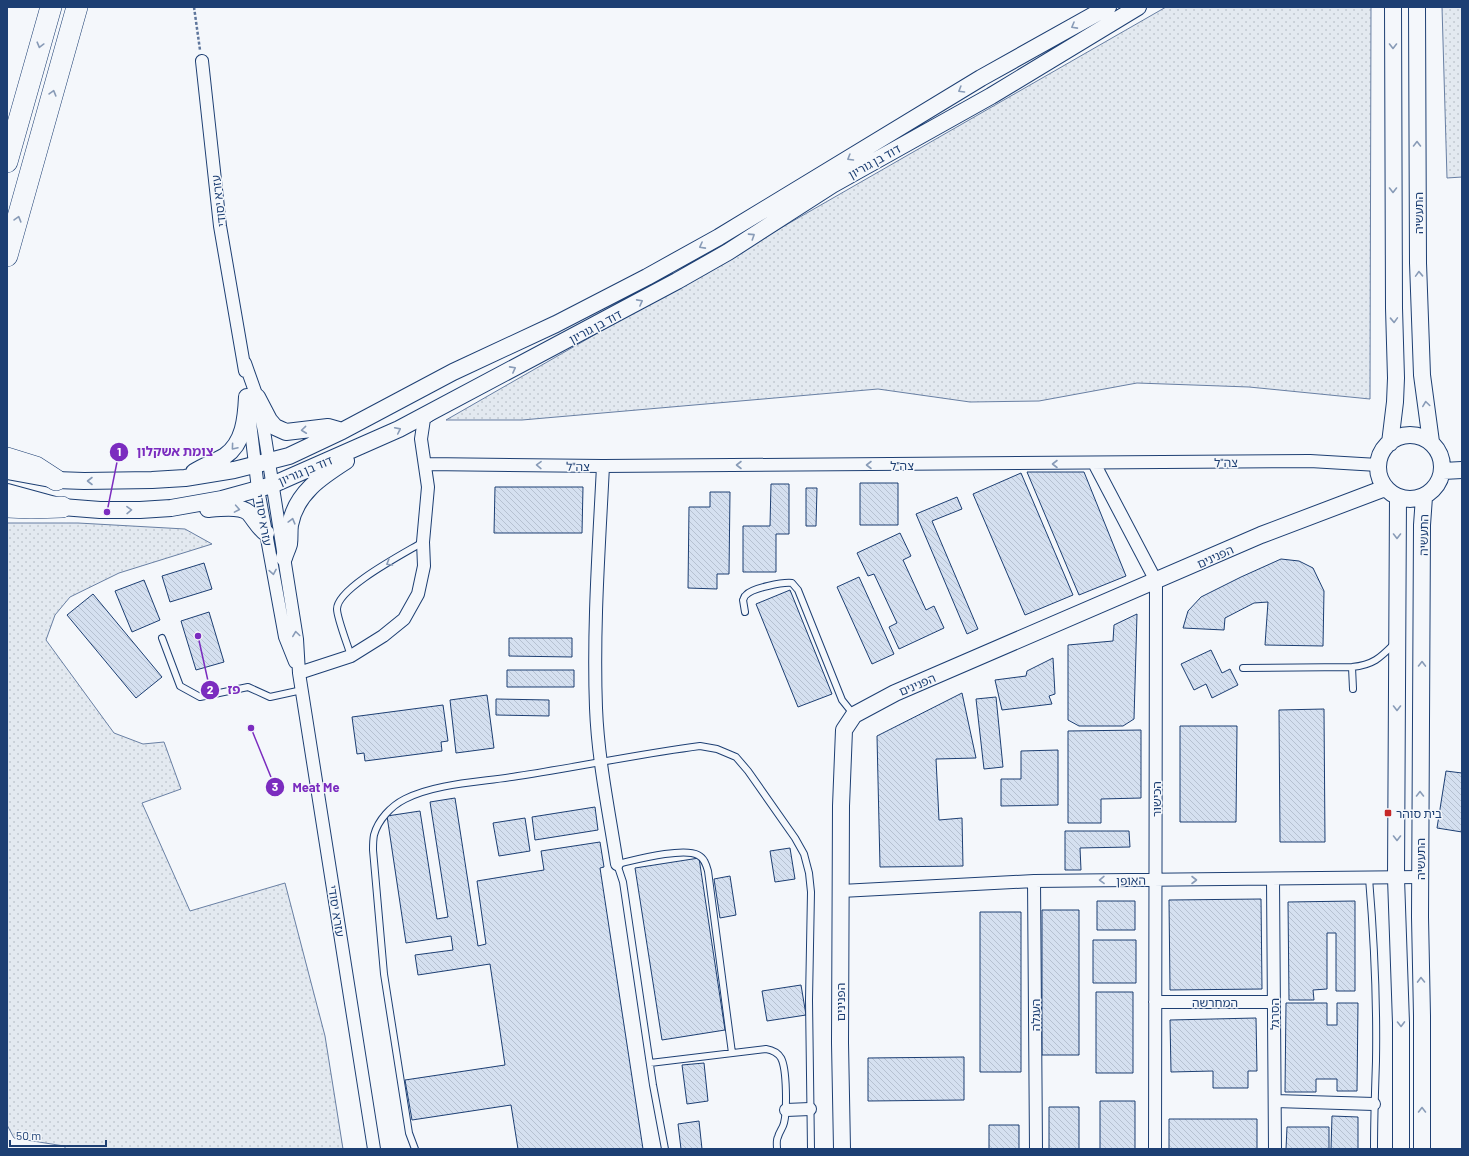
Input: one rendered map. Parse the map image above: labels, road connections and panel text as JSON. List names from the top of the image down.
{
  "streets": {
    "street": [
      "דוד בן גוריון",
      "עזרא יסודי",
      "התעשיה",
      "צה\"ל",
      "הפנינים",
      "הכישור",
      "האופן",
      "המחרשה",
      "הסרגל",
      "העגלה"
    ]
  },
  "crossings": [
    ["דוד בן גוריון", "עזרא יסודי"],
    ["התעשיה", "צה\"ל"],
    ["התעשיה", "הפנינים"],
    ["התעשיה", "האופן"],
    ["צה\"ל", "הפנינים"],
    ["צה\"ל", "הכישור"],
    ["הפנינים", "הכישור"],
    ["הפנינים", "האופן"],
    ["הכישור", "האופן"],
    ["הכישור", "המחרשה"],
    ["האופן", "הסרגל"],
    ["האופן", "העגלה"],
    ["המחרשה", "הסרגל"]
  ],
  "one_way": ["צה\"ל"],
  "places": {
    "other": ["צומת אשקלון", "פז", "Meat Me"],
    "transit": ["בית סוהר"]
  },
  "scale_bar": "50 m"
}
